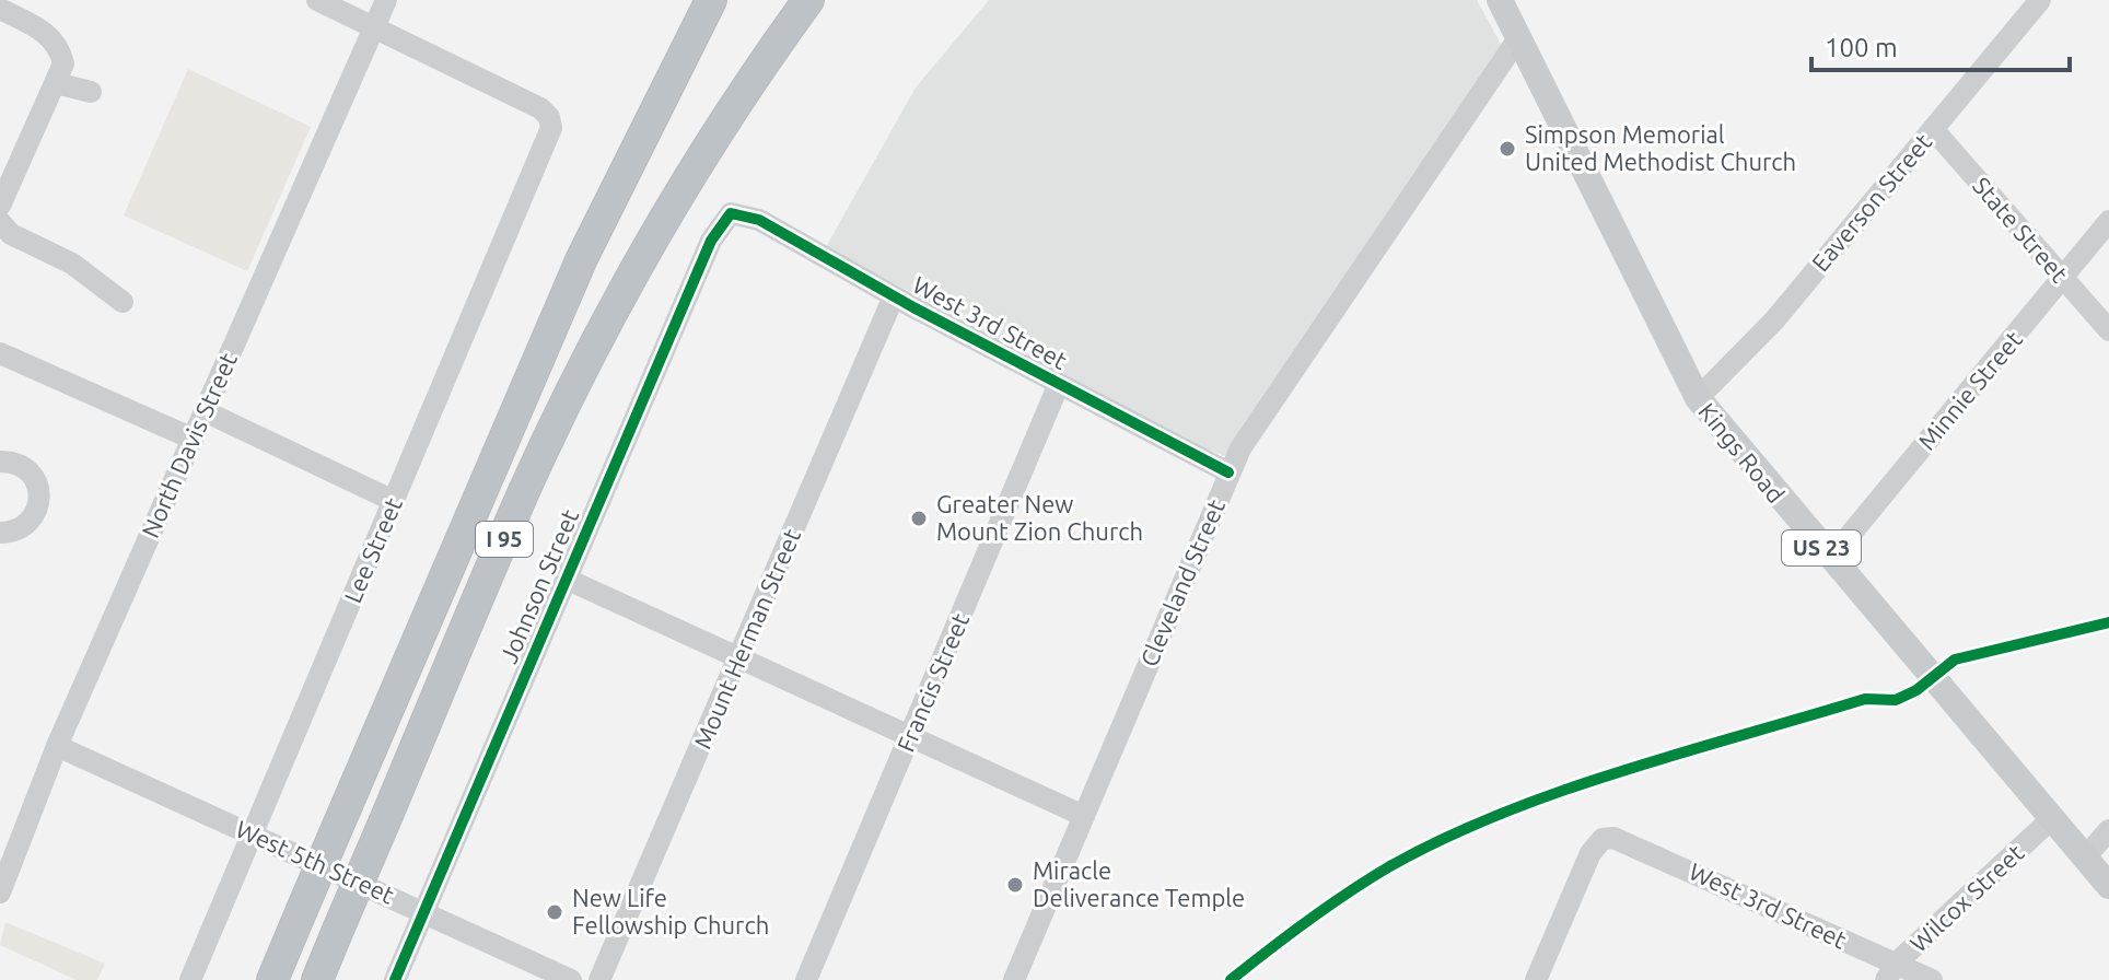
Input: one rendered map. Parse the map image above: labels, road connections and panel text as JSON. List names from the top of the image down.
{
  "streets": {
    "highway": ["I 95"],
    "main road": ["Kings Road", "US 23"],
    "street": [
      "Eaverson Street",
      "State Street",
      "West 3rd Street",
      "Minnie Street",
      "North Davis Street",
      "Lee Street",
      "Cleveland Street",
      "Johnson Street",
      "Mount Herman Street",
      "Francis Street",
      "West 5th Street",
      "Wilcox Street"
    ]
  },
  "crossings": [
    ["Eaverson Street", "State Street"],
    ["Eaverson Street", "Kings Road"],
    ["State Street", "Minnie Street"],
    ["West 3rd Street", "Cleveland Street"],
    ["West 3rd Street", "Johnson Street"],
    ["West 3rd Street", "Mount Herman Street"],
    ["West 3rd Street", "Francis Street"],
    ["West 3rd Street", "Wilcox Street"],
    ["Minnie Street", "Kings Road"],
    ["North Davis Street", "Lee Street"],
    ["North Davis Street", "West 5th Street"],
    ["Kings Road", "Cleveland Street"],
    ["Kings Road", "Wilcox Street"],
    ["Lee Street", "West 5th Street"],
    ["Johnson Street", "West 5th Street"]
  ],
  "places": [
    "Simpson Memorial United Methodist Church",
    "Greater New Mount Zion Church",
    "Miracle Deliverance Temple",
    "New Life Fellowship Church"
  ],
  "scale_bar": "100 m"
}
